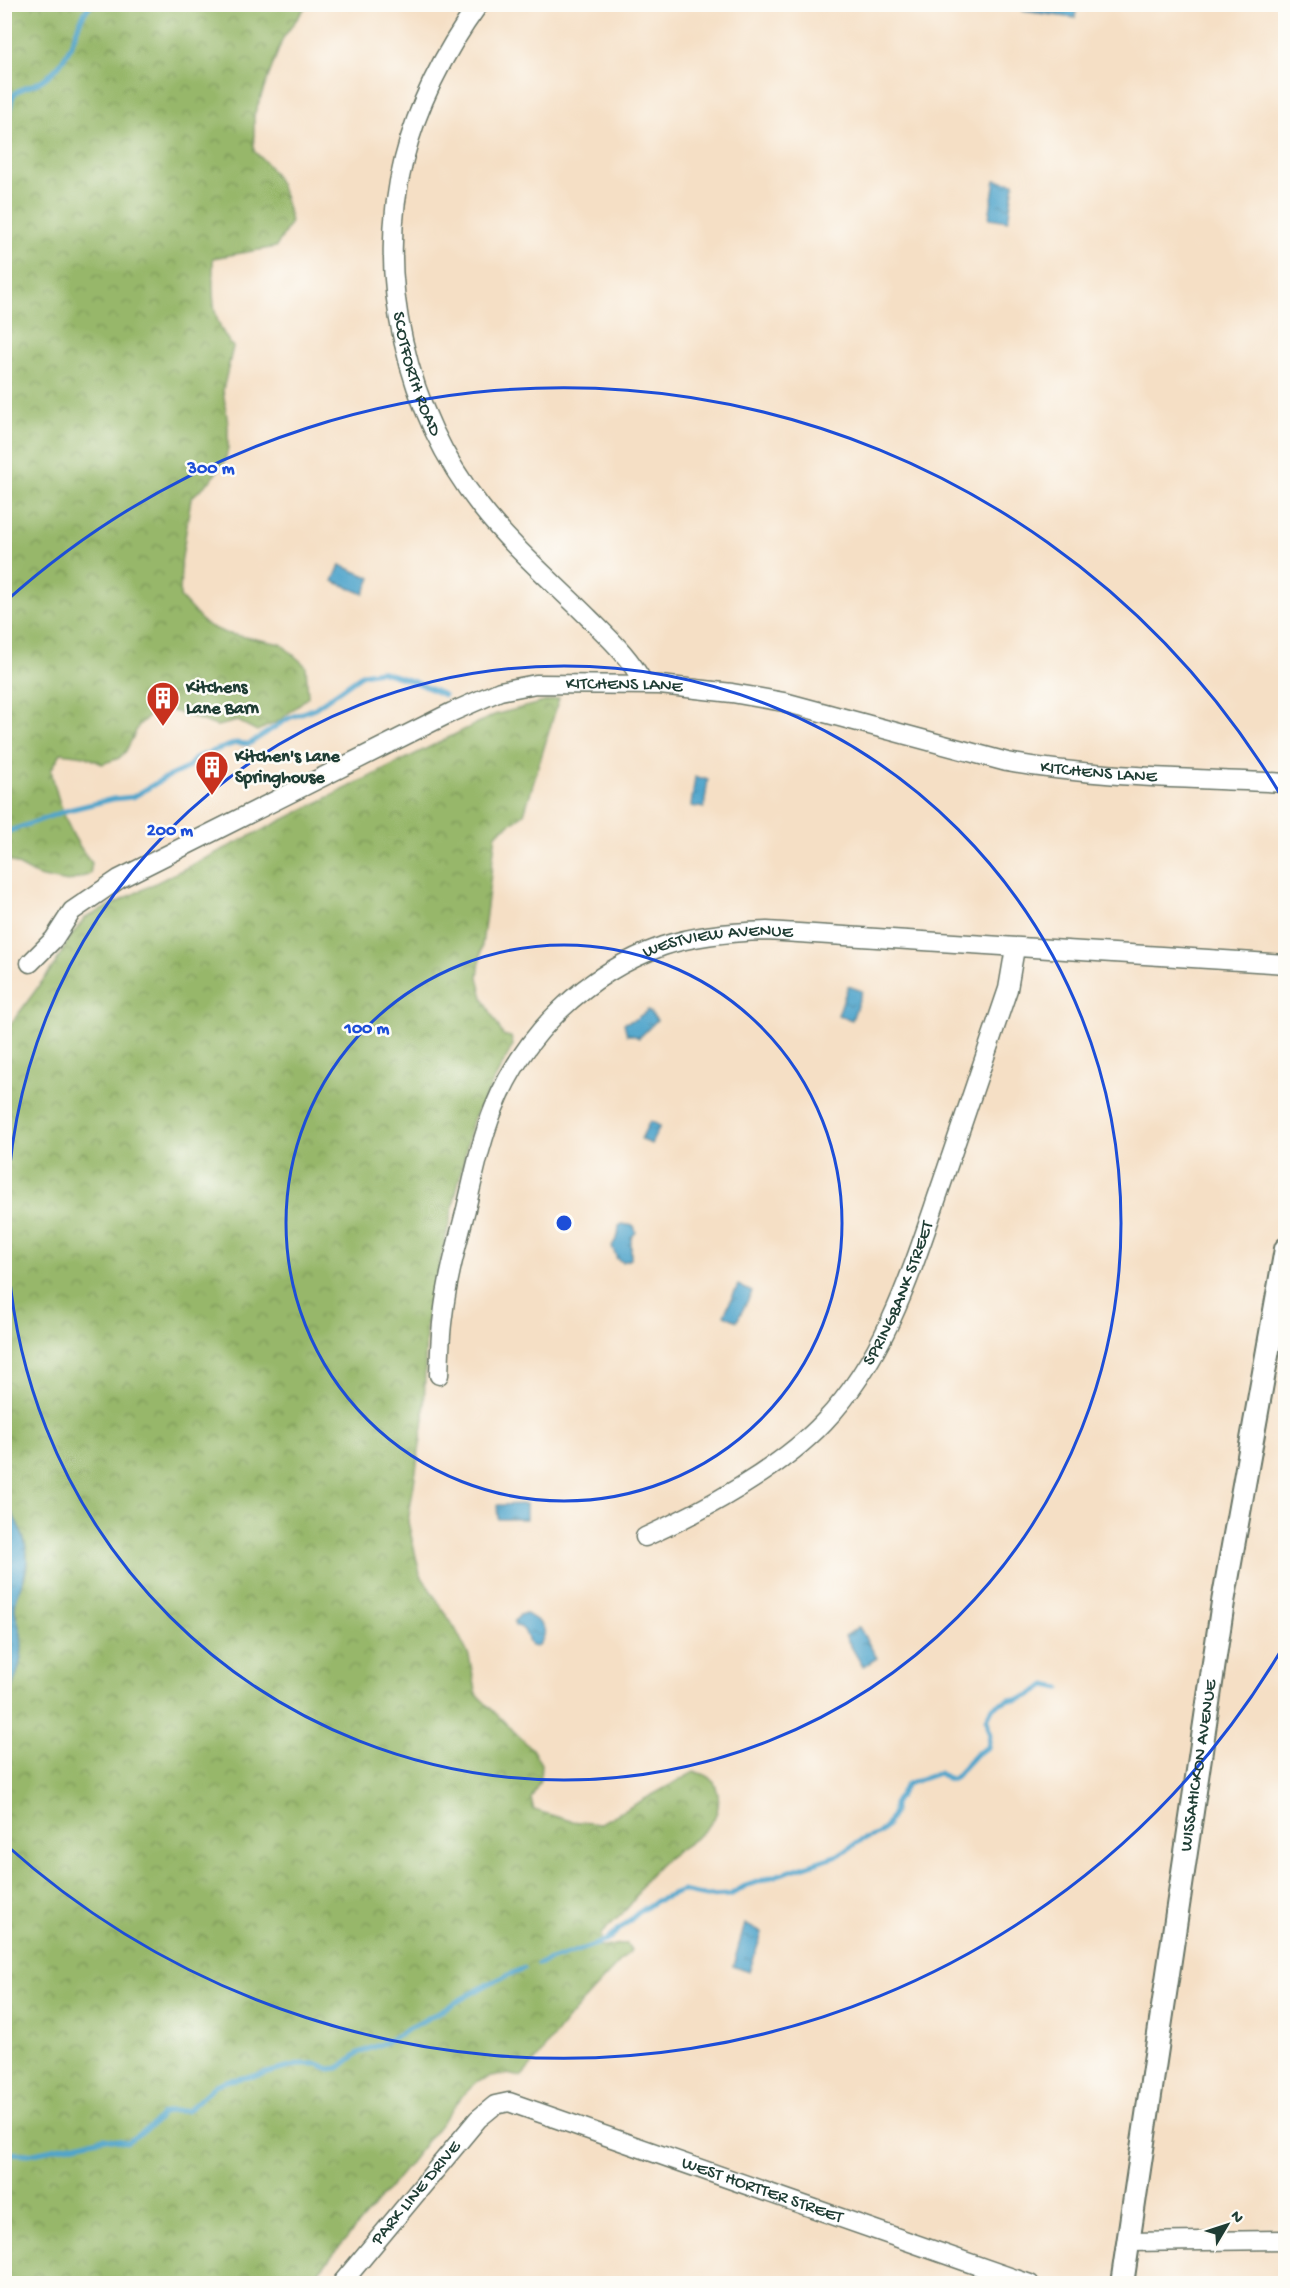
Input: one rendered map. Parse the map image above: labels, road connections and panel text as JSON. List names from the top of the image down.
{
  "streets": {
    "street": [
      "SCOTFORTH ROAD",
      "KITCHENS LANE",
      "WESTVIEW AVENUE",
      "SPRINGBANK STREET",
      "WISSAHICKON AVENUE",
      "WEST HORTTER STREET",
      "PARK LINE DRIVE"
    ]
  },
  "crossings": [
    ["SCOTFORTH ROAD", "KITCHENS LANE"],
    ["WESTVIEW AVENUE", "SPRINGBANK STREET"],
    ["WEST HORTTER STREET", "PARK LINE DRIVE"]
  ],
  "places": {
    "building": ["Kitchens Lane Barn", "Kitchen's Lane Springhouse"]
  },
  "north": "top right",
  "rings": ["300 m", "200 m", "100 m"]
}
